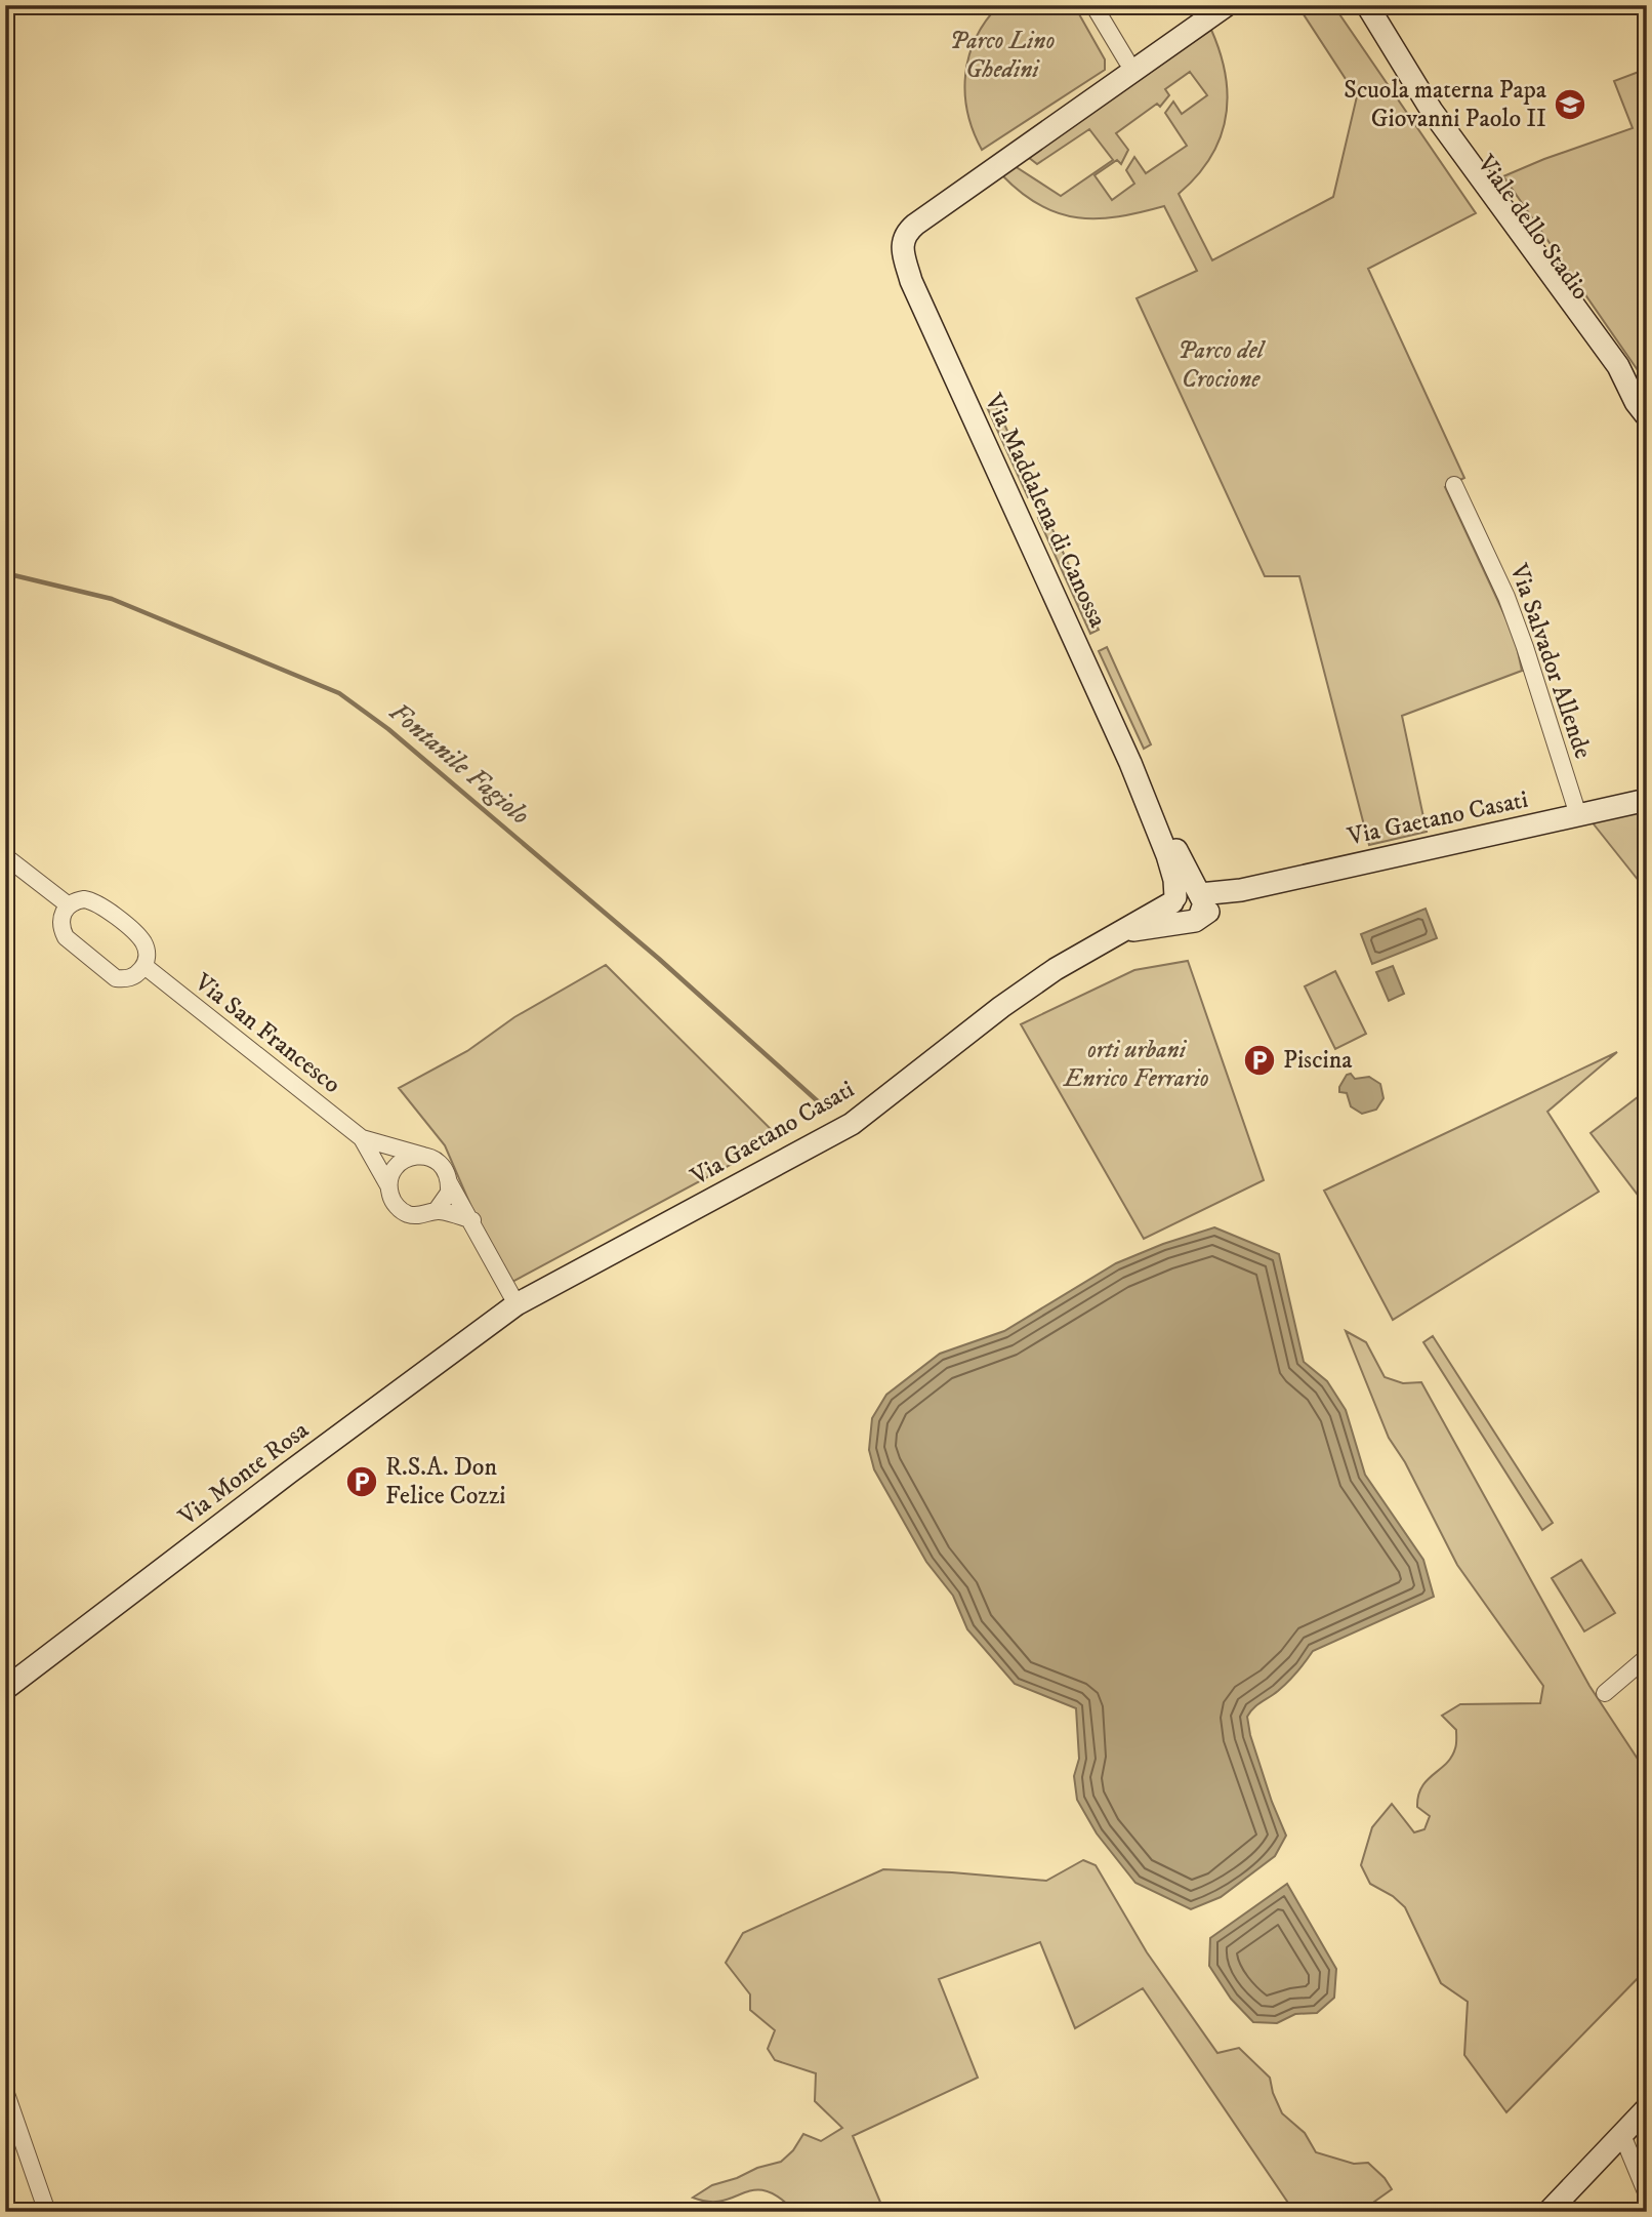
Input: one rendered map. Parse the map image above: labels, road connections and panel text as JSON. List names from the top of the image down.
{
  "streets": {
    "street": [
      "Viale dello Stadio",
      "Via Maddalena di Canossa",
      "Via Salvador Allende",
      "Via Gaetano Casati",
      "Via San Francesco",
      "Via Monte Rosa"
    ]
  },
  "crossings": [
    ["Via Maddalena di Canossa", "Via Gaetano Casati"],
    ["Via Salvador Allende", "Via Gaetano Casati"],
    ["Via Gaetano Casati", "Via San Francesco"],
    ["Via Gaetano Casati", "Via Monte Rosa"],
    ["Via San Francesco", "Via Monte Rosa"]
  ],
  "water": ["Fontanile Fagiolo"],
  "parks": ["Parco Lino Ghedini", "Parco del Crocione", "orti urbani Enrico Ferrario"],
  "places": {
    "school or university": ["Scuola materna Papa Giovanni Paolo II"],
    "parking": ["Piscina", "R.S.A. Don Felice Cozzi"]
  }
}
